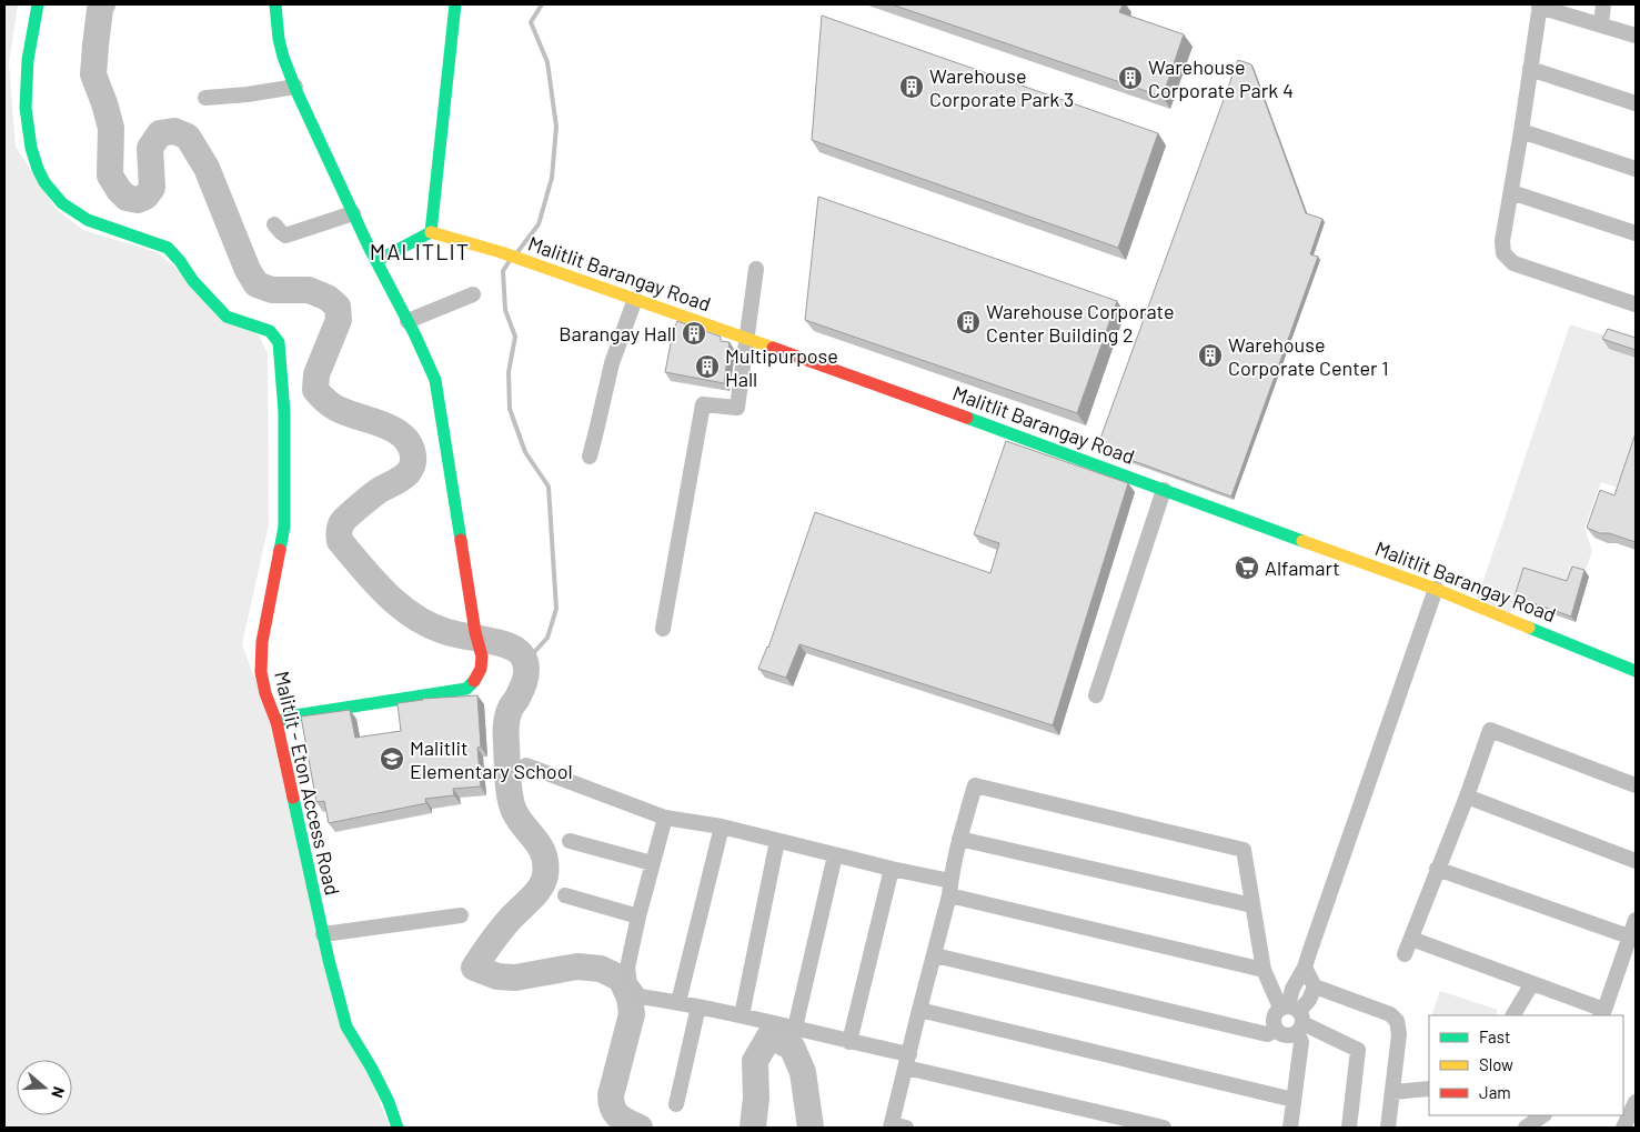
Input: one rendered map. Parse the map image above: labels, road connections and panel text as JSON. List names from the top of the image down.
{
  "streets": {
    "street": ["Malitlit Barangay Road", "Malitlit - Eton Access Road"]
  },
  "districts": ["MALITLIT"],
  "places": {
    "building": [
      "Warehouse Corporate Park 4",
      "Warehouse Corporate Park 3",
      "Warehouse Corporate Center Building 2",
      "Barangay Hall",
      "Warehouse Corporate Center 1",
      "Multipurpose Hall"
    ],
    "supermarket": ["Alfamart"],
    "school or university": ["Malitlit Elementary School"]
  },
  "legend": ["Fast", "Slow", "Jam"],
  "north": "right"
}
